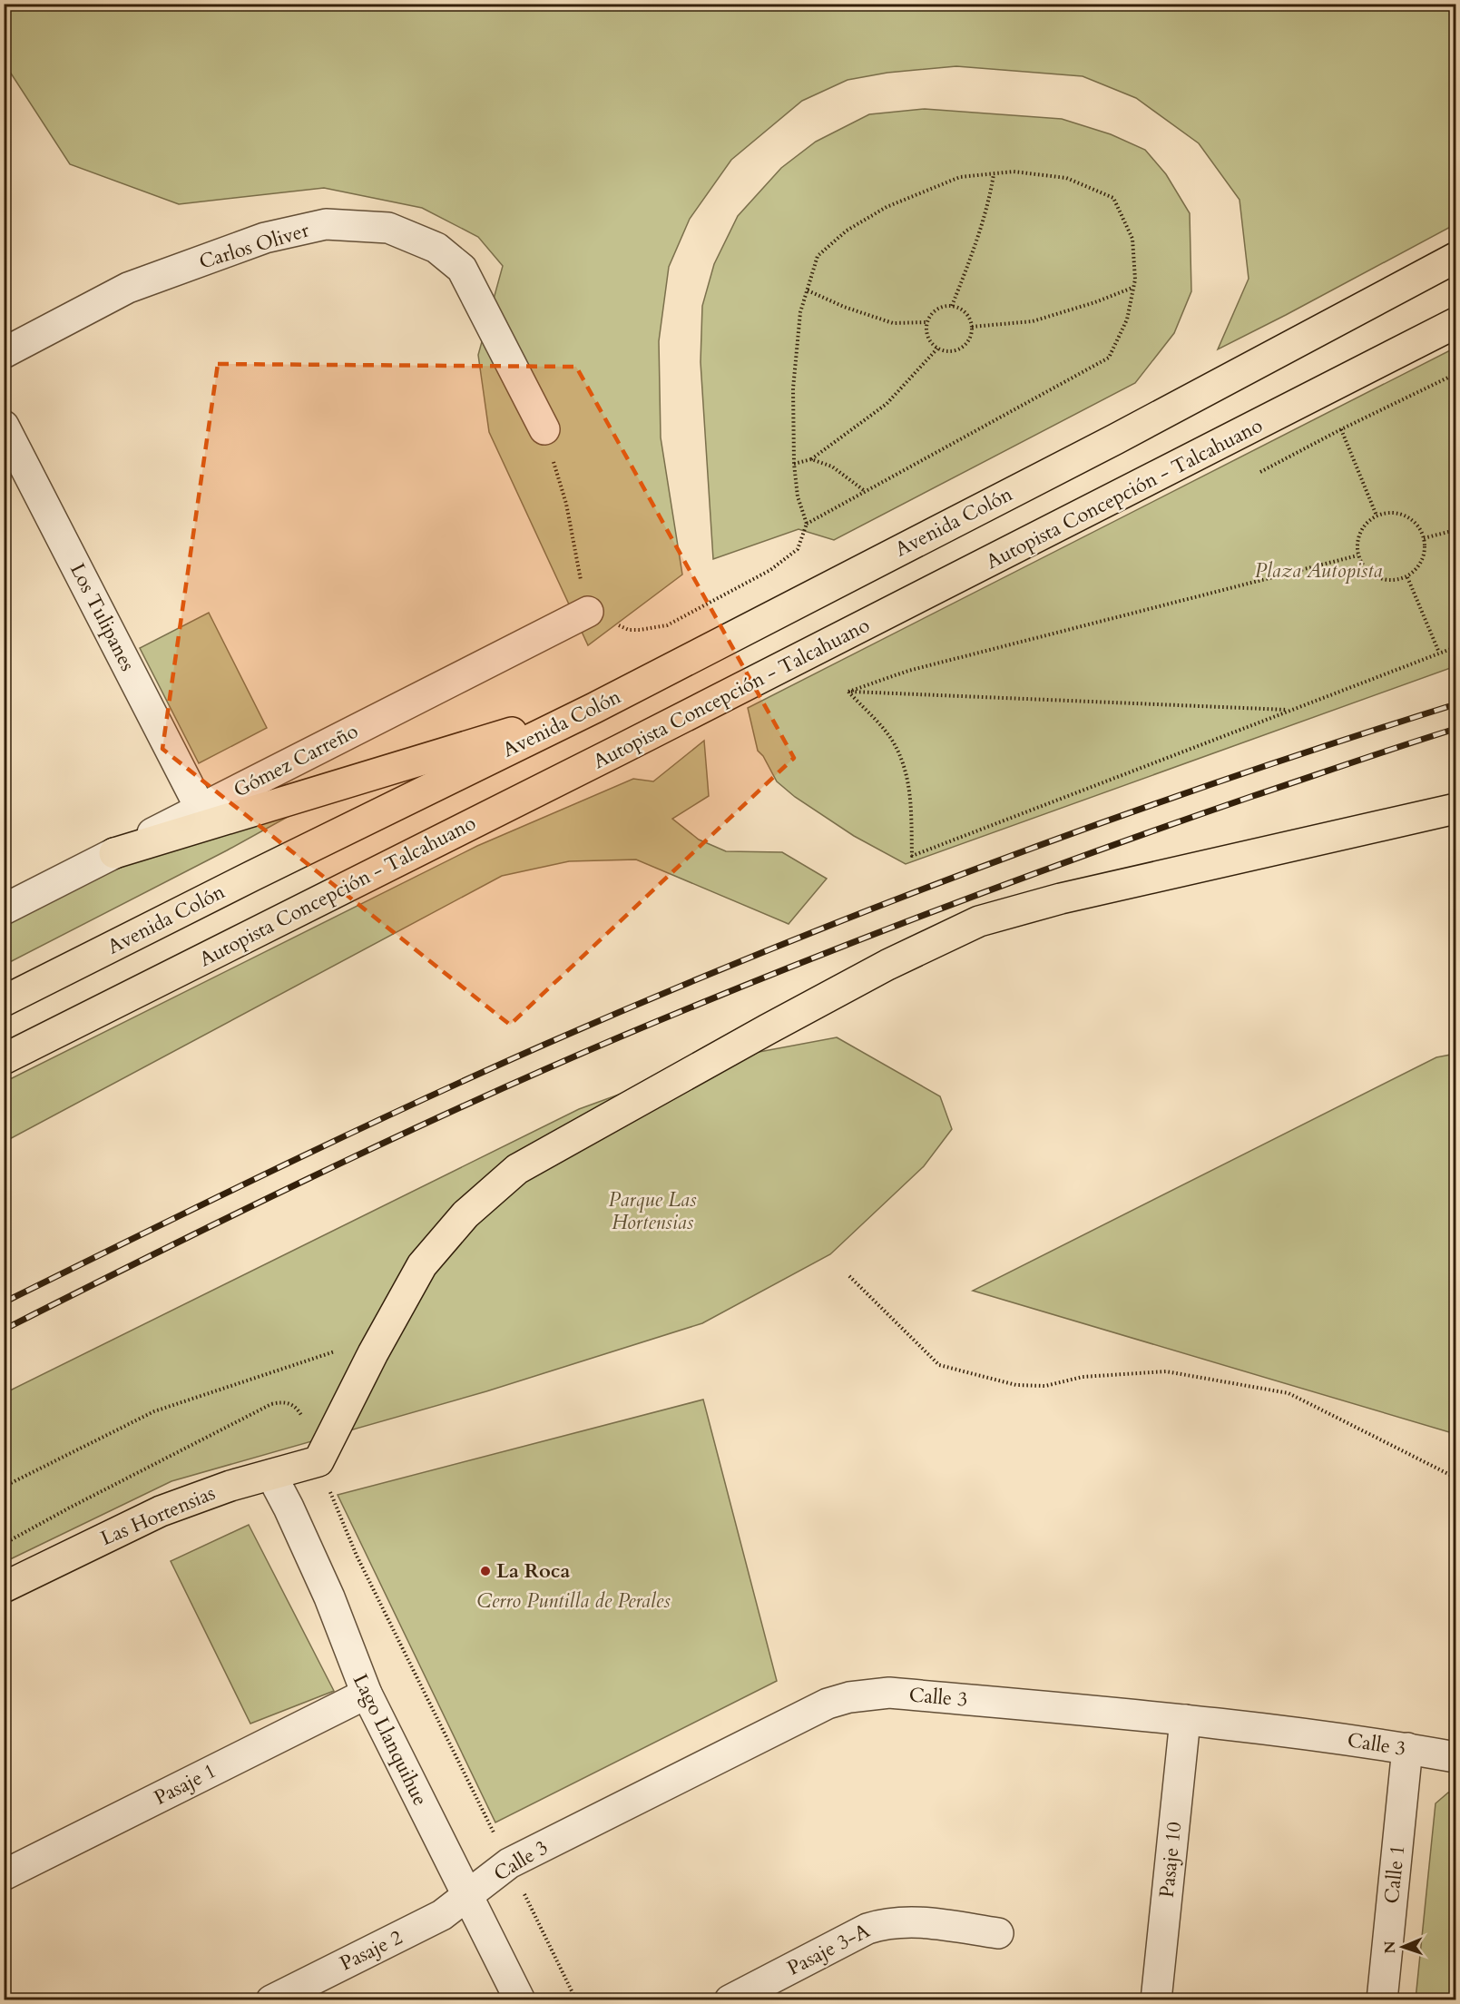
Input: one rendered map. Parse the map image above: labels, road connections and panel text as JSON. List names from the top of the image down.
{
  "streets": {
    "main road": ["Autopista Concepción - Talcahuano", "Avenida Colón", "Las Hortensias"],
    "street": [
      "Carlos Oliver",
      "Los Tulipanes",
      "Gómez Carreño",
      "Calle 3",
      "Lago Llanquihue",
      "Pasaje 1",
      "Pasaje 10",
      "Calle 1",
      "Pasaje 3-A",
      "Pasaje 2"
    ]
  },
  "crossings": [
    ["Los Tulipanes", "Gómez Carreño"],
    ["Las Hortensias", "Lago Llanquihue"],
    ["Calle 3", "Lago Llanquihue"],
    ["Calle 3", "Pasaje 10"],
    ["Calle 3", "Calle 1"],
    ["Calle 3", "Pasaje 2"],
    ["Lago Llanquihue", "Pasaje 1"],
    ["Lago Llanquihue", "Pasaje 2"]
  ],
  "parks": ["Plaza Autopista", "Parque Las Hortensias", "Cerro Puntilla de Perales"],
  "places": ["La Roca"],
  "north": "left"
}
